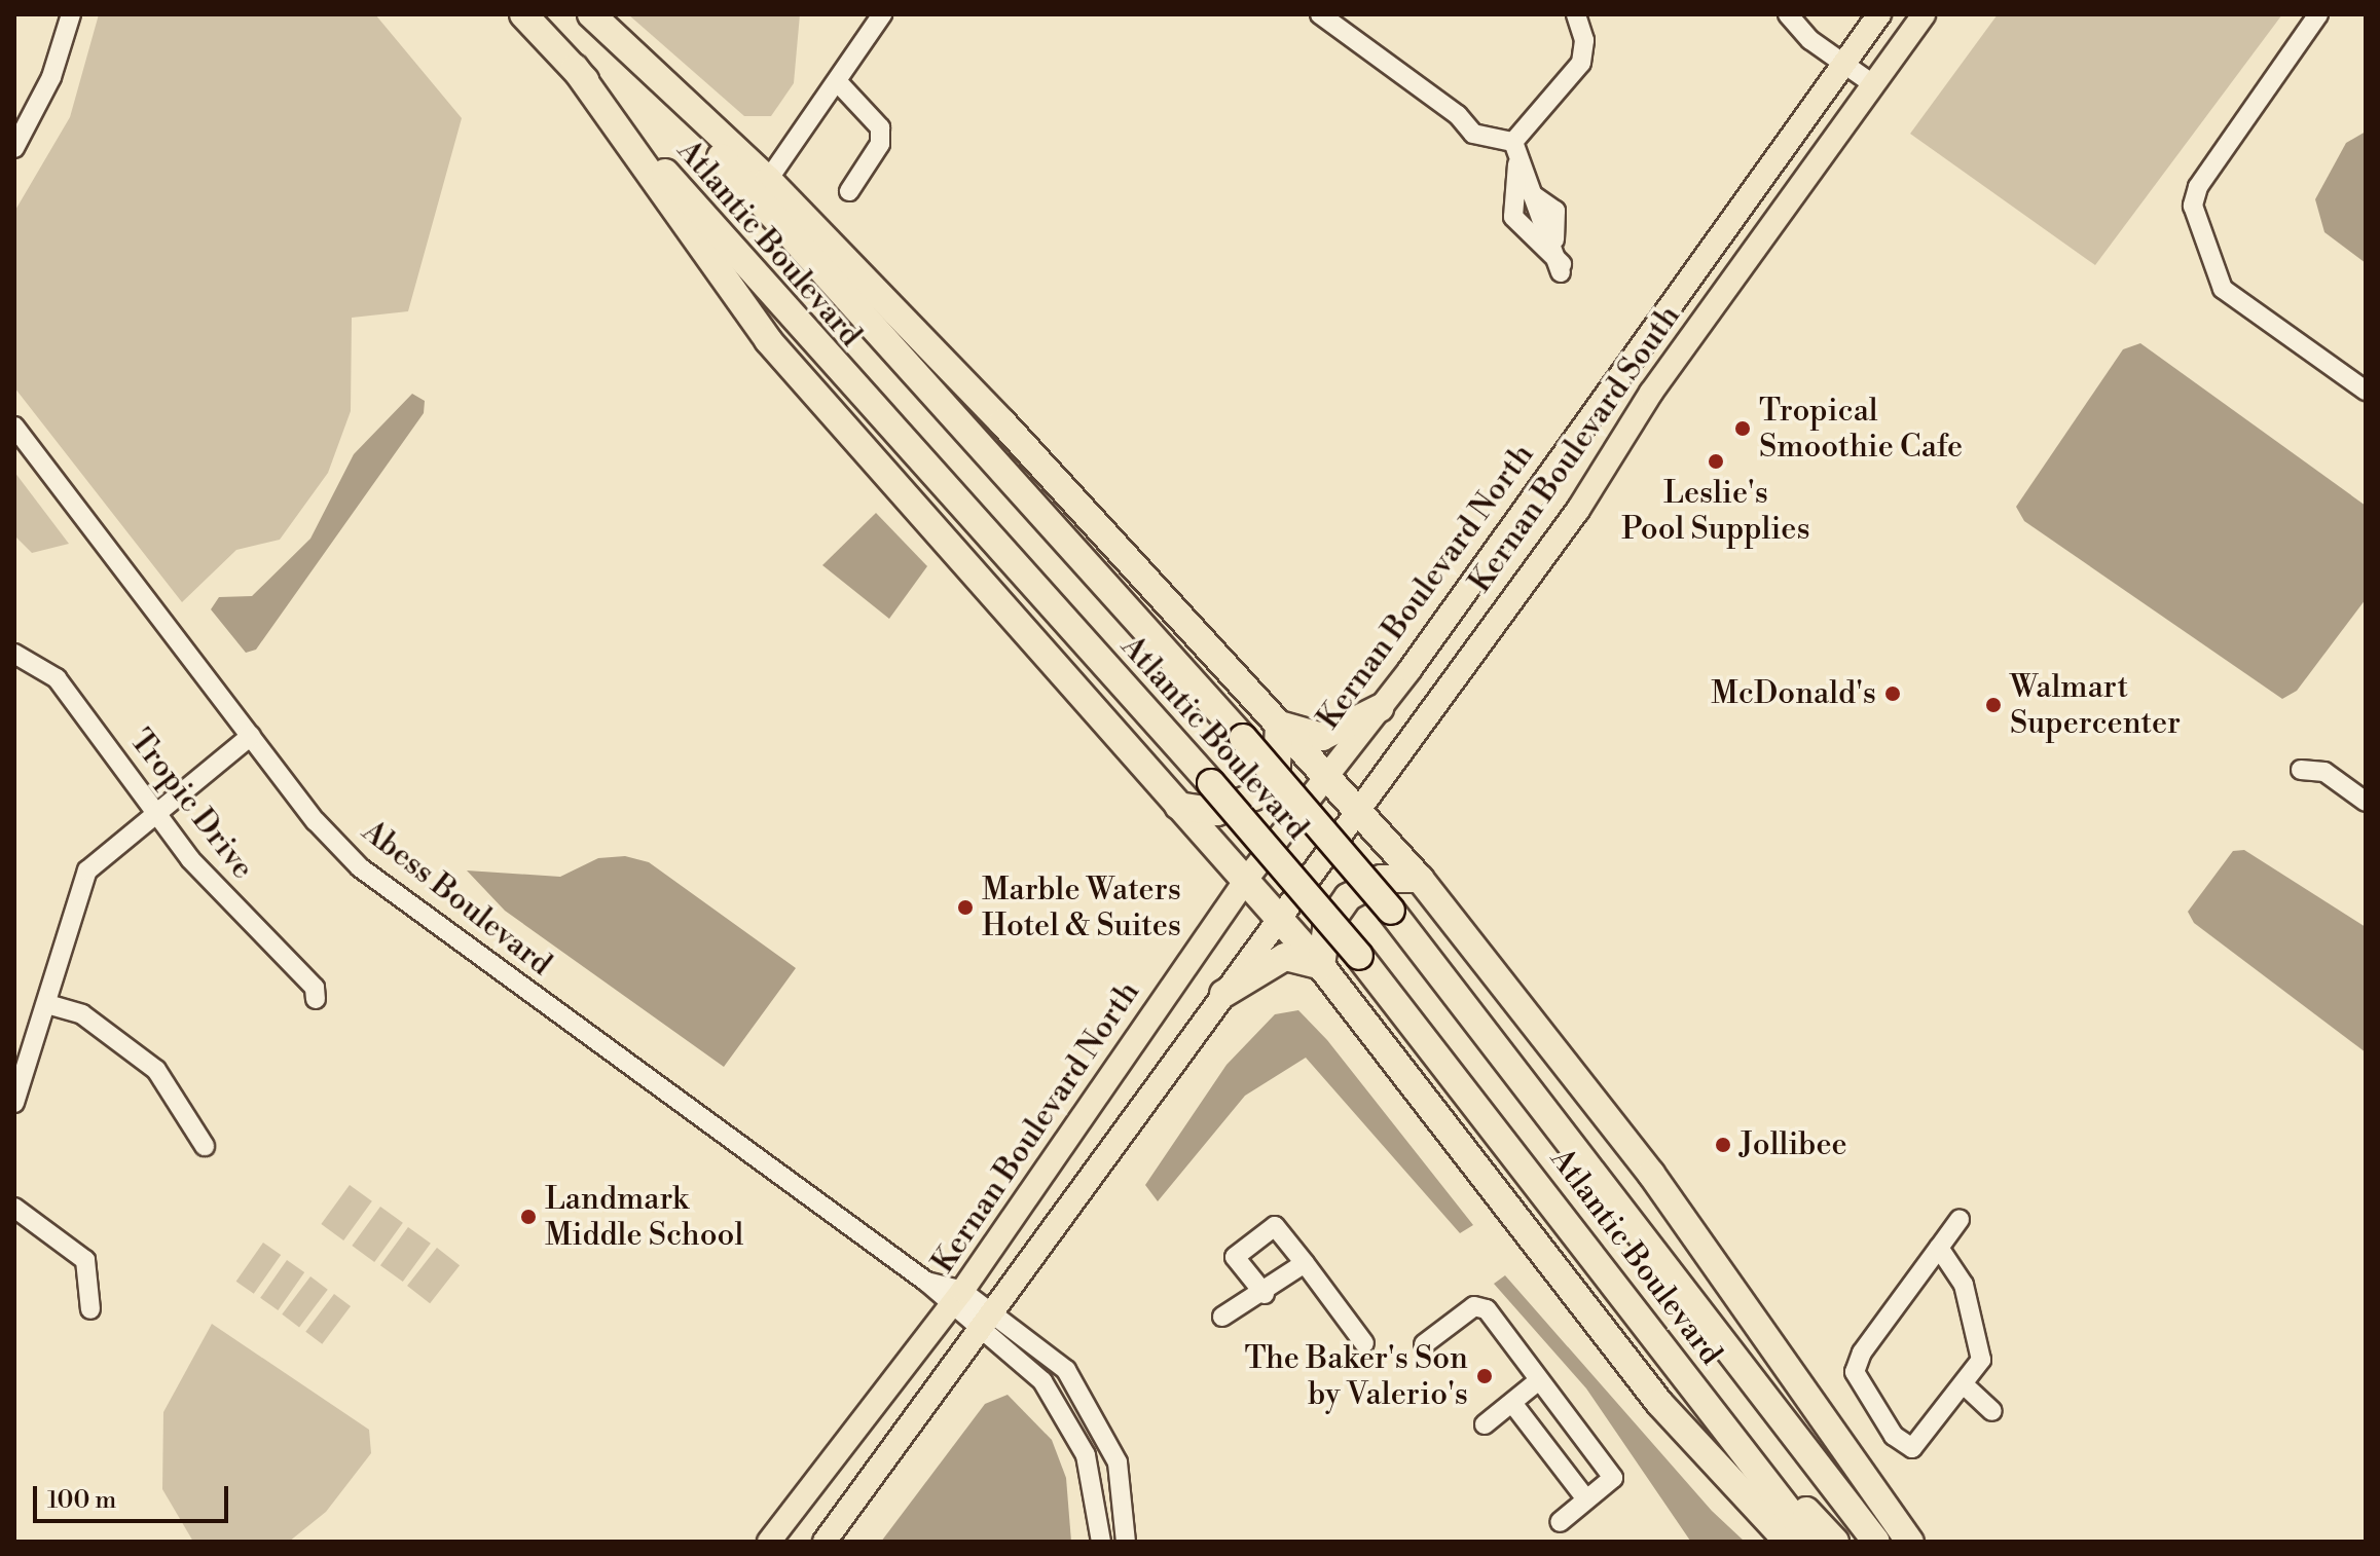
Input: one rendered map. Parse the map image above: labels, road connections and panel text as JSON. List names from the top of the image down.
{
  "streets": {
    "highway": ["Atlantic Boulevard"],
    "main road": ["Kernan Boulevard South", "Kernan Boulevard North"],
    "street": ["Tropic Drive", "Abess Boulevard"]
  },
  "crossings": [
    ["Kernan Boulevard South", "Kernan Boulevard North"],
    ["Kernan Boulevard North", "Abess Boulevard"]
  ],
  "places": [
    "Tropical Smoothie Cafe",
    "Leslie's Pool Supplies",
    "McDonald's",
    "Walmart Supercenter",
    "Marble Waters Hotel & Suites",
    "Jollibee",
    "Landmark Middle School",
    "The Baker's Son by Valerio's"
  ],
  "scale_bar": "100 m"
}
